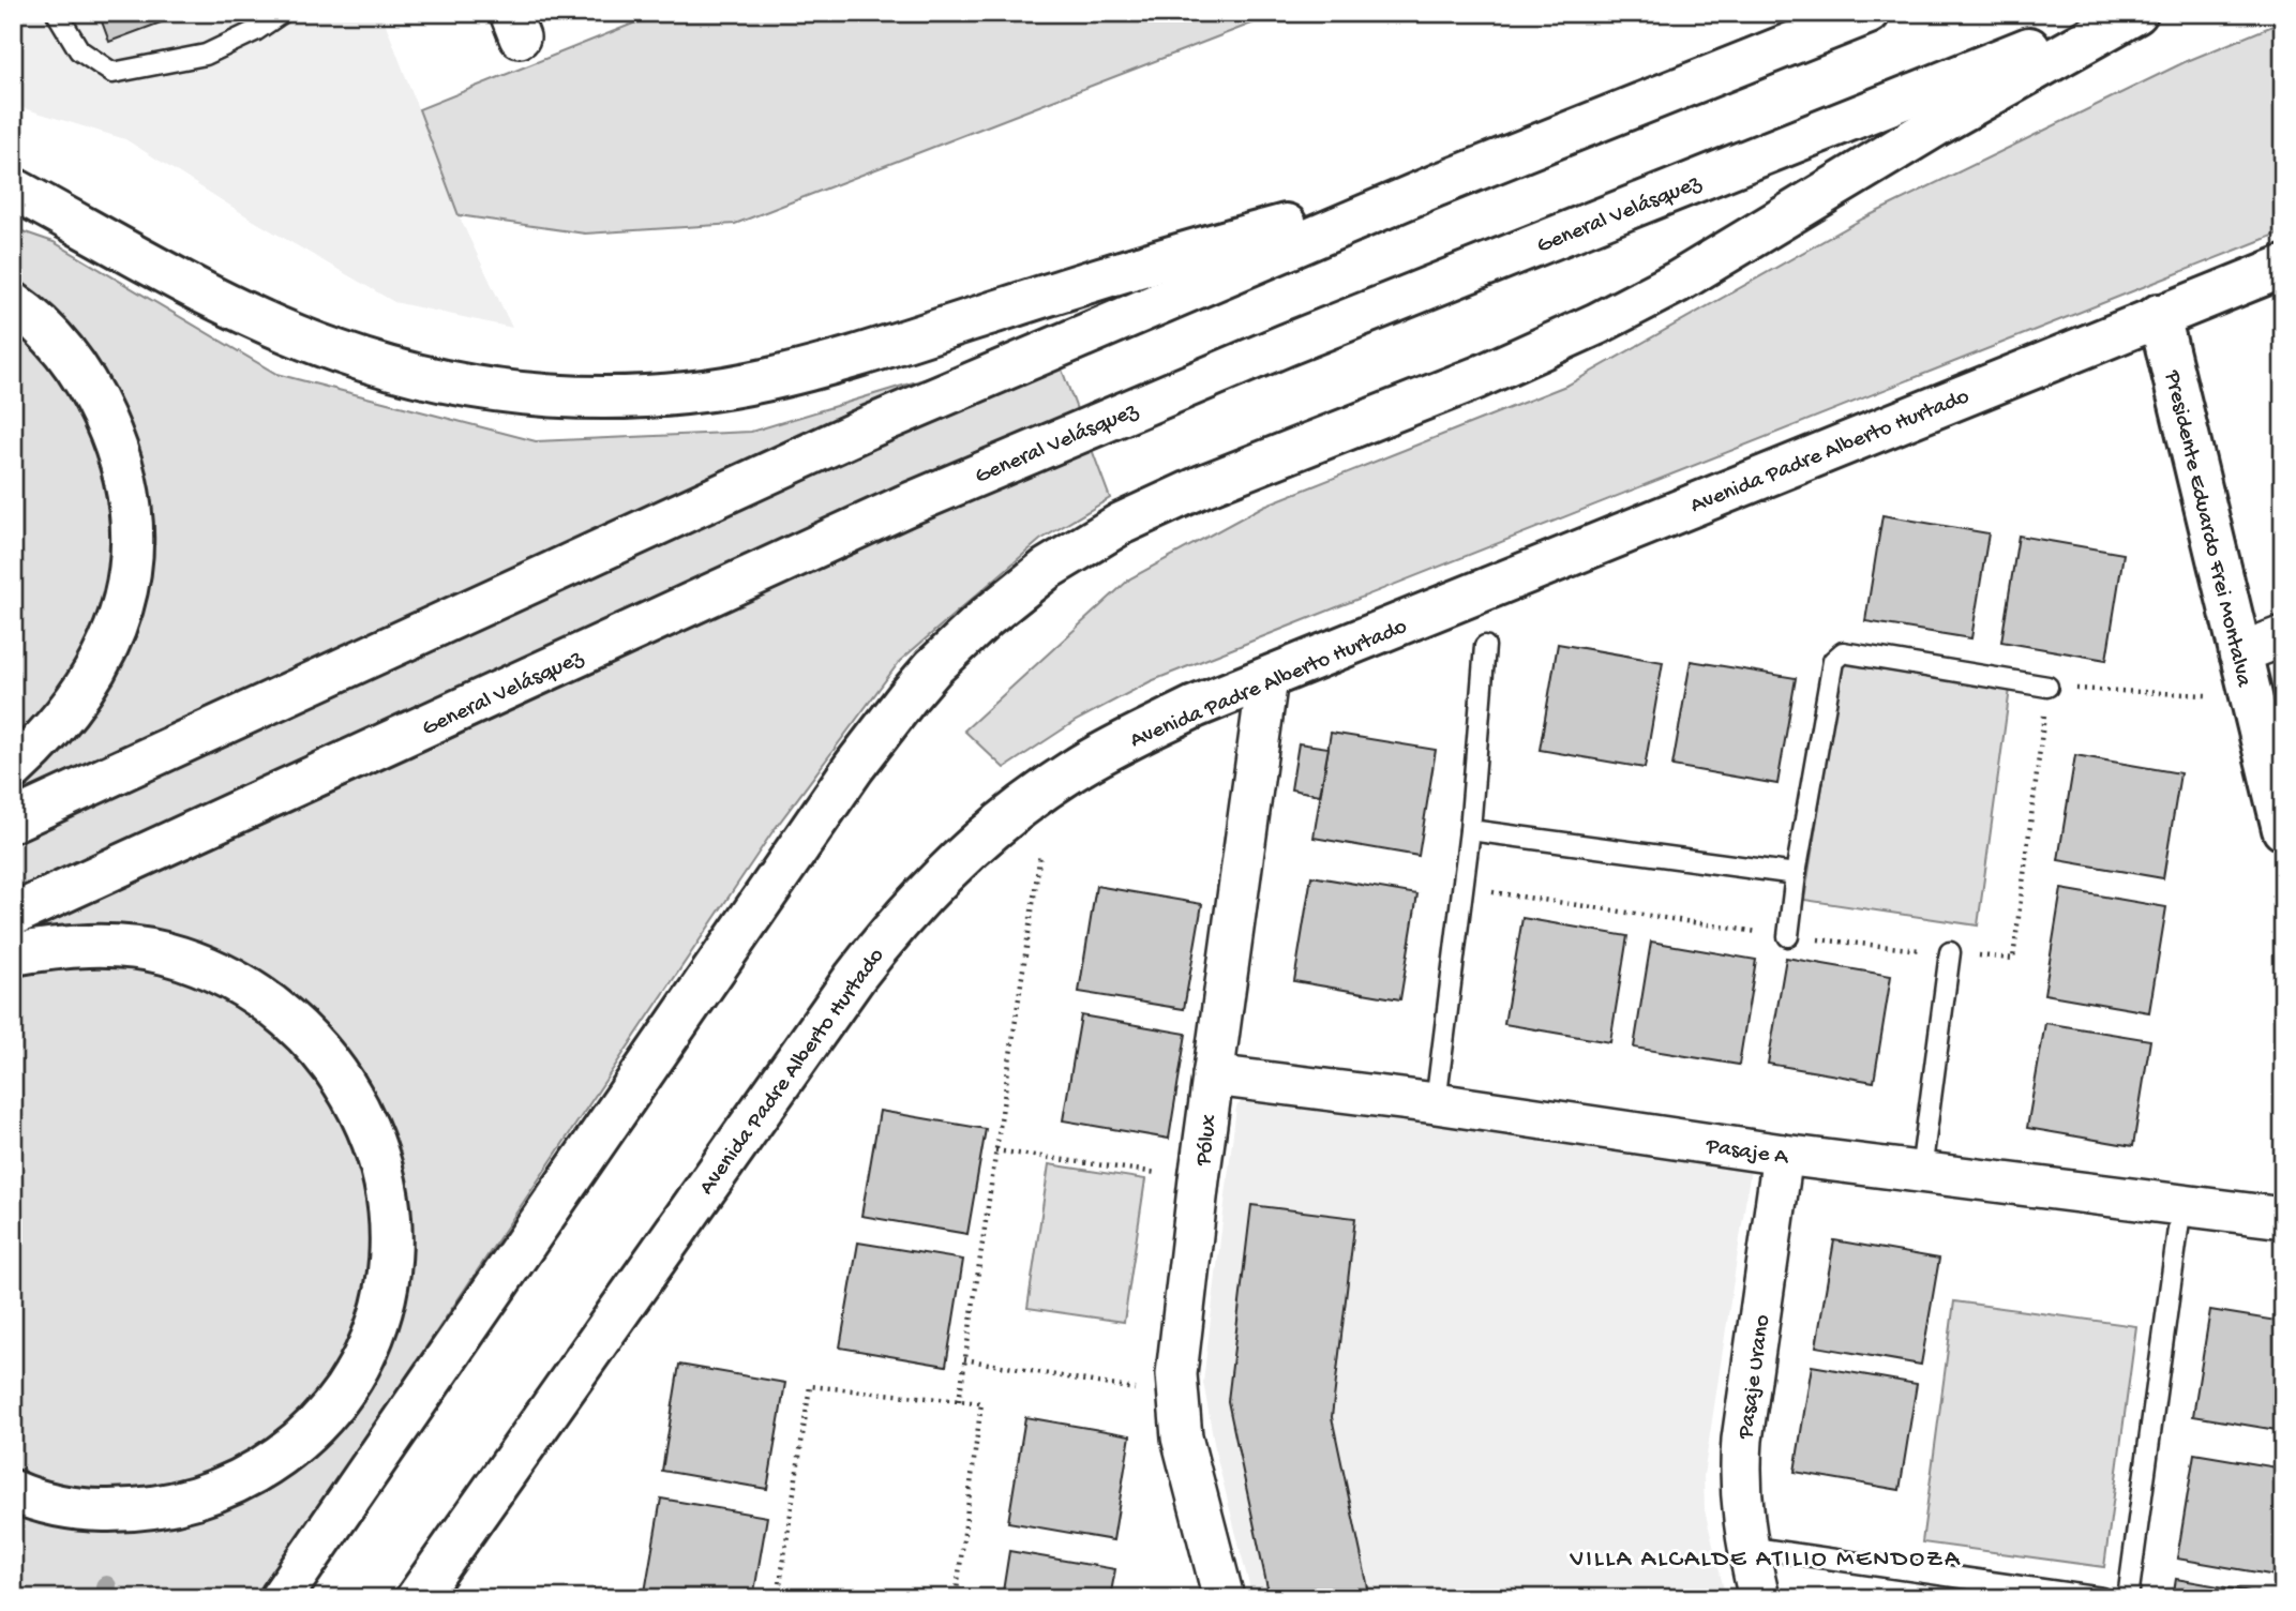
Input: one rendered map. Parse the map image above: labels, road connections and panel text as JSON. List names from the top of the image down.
{
  "streets": {
    "main road": ["General Velásquez", "Avenida Padre Alberto Hurtado", "Presidente Eduardo Frei Montalva"],
    "street": ["Pólux", "Pasaje A", "Pasaje Urano"]
  },
  "crossings": [
    ["Avenida Padre Alberto Hurtado", "Presidente Eduardo Frei Montalva"],
    ["Avenida Padre Alberto Hurtado", "Pólux"],
    ["Pólux", "Pasaje A"],
    ["Pasaje A", "Pasaje Urano"]
  ],
  "districts": ["VILLA ALCALDE ATILIO MENDOZA"]
}
